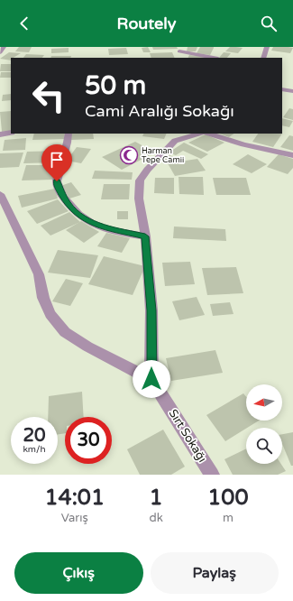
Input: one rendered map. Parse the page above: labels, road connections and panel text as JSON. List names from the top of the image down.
{
  "streets": {
    "street": ["Sırt Sokağı"]
  },
  "places": {
    "mosque": ["Harman Tepe Camii"]
  },
  "north": "left",
  "page": {
    "header": "Routely",
    "turn": ["50 m", "Cami Aralığı Sokağı"],
    "speed": "20 km/h",
    "limit": "30",
    "eta": [
      "14:01",
      "Varış",
      "1",
      "dk",
      "100",
      "m"
    ],
    "buttons": ["Çıkış", "Paylaş"]
  }
}
